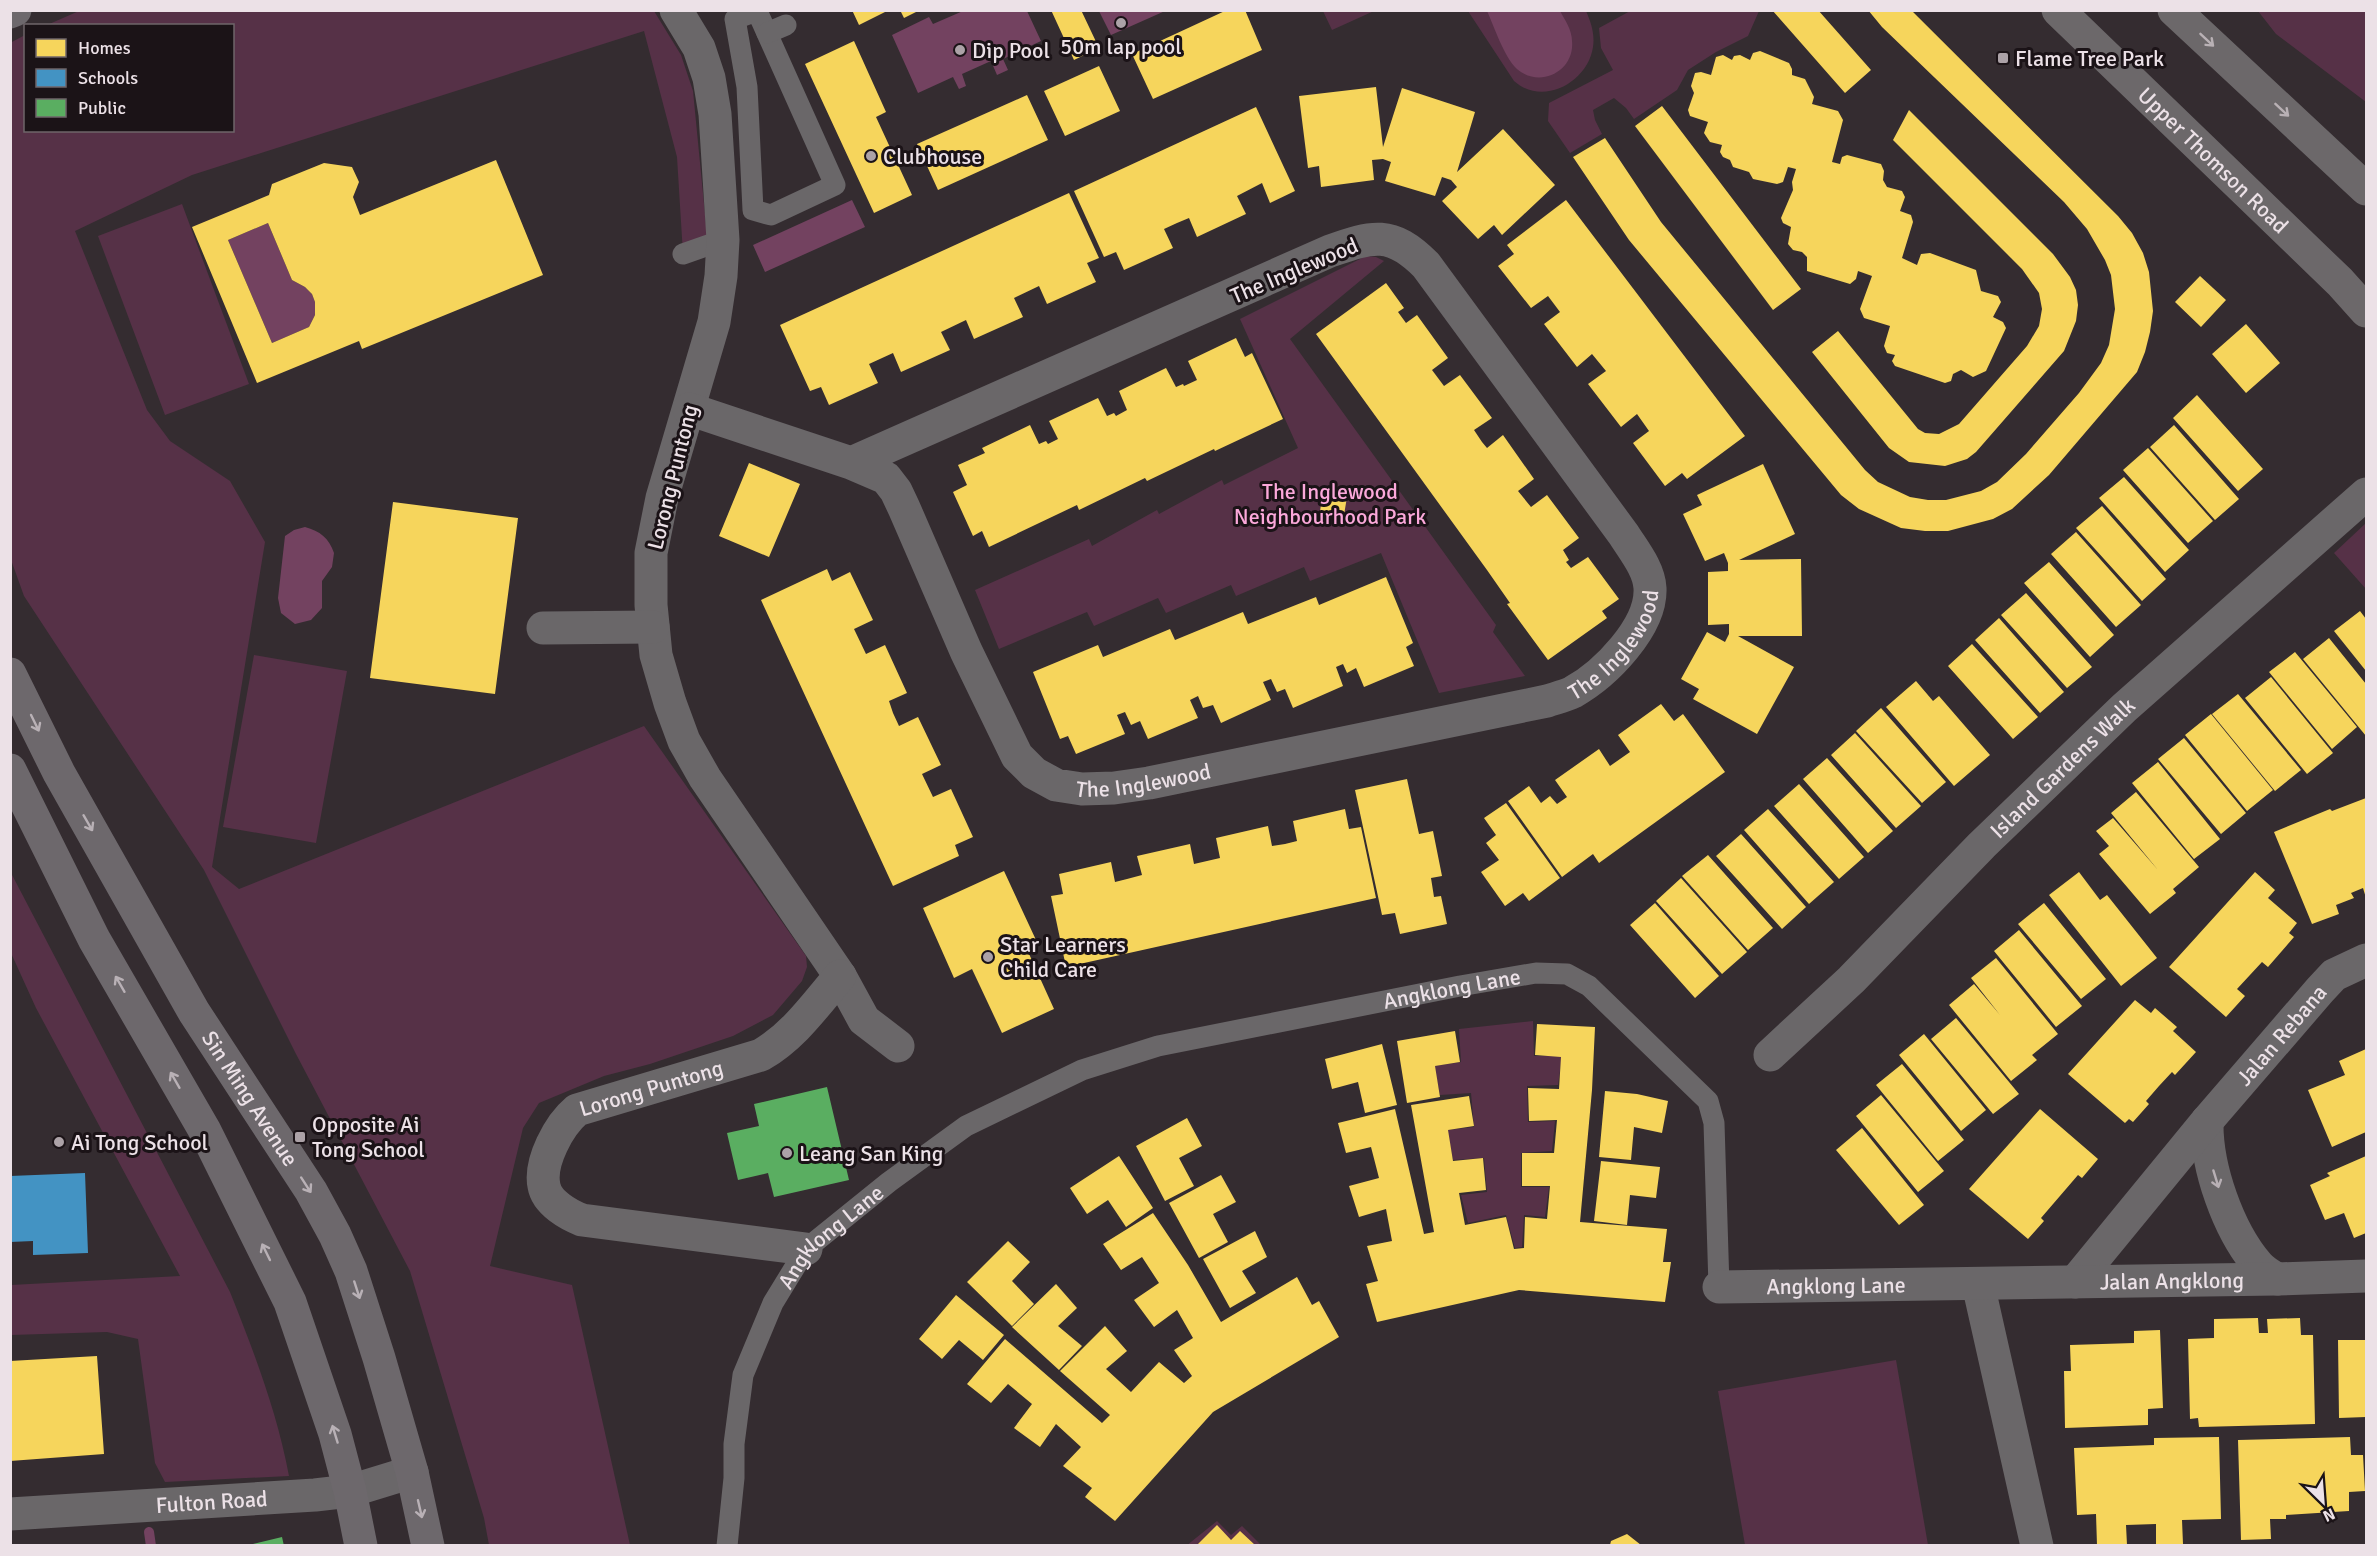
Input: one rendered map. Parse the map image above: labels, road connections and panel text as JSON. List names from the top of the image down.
{
  "streets": {
    "main road": ["Upper Thomson Road", "Sin Ming Avenue"],
    "street": [
      "The Inglewood",
      "Lorong Puntong",
      "Island Gardens Walk",
      "Angklong Lane",
      "Jalan Rebana",
      "Jalan Angklong",
      "Fulton Road"
    ]
  },
  "crossings": [
    ["The Inglewood", "Lorong Puntong"],
    ["Lorong Puntong", "Angklong Lane"],
    ["Angklong Lane", "Jalan Angklong"],
    ["Jalan Rebana", "Jalan Angklong"],
    ["Sin Ming Avenue", "Fulton Road"]
  ],
  "parks": ["The Inglewood Neighbourhood Park"],
  "places": {
    "other": [
      "50m lap pool",
      "Dip Pool",
      "Clubhouse",
      "Star Learners Child Care",
      "Ai Tong School",
      "Leang San King"
    ],
    "transit": ["Flame Tree Park", "Opposite Ai Tong School"]
  },
  "legend": ["Homes", "Schools", "Public"],
  "north": "bottom right"
}
